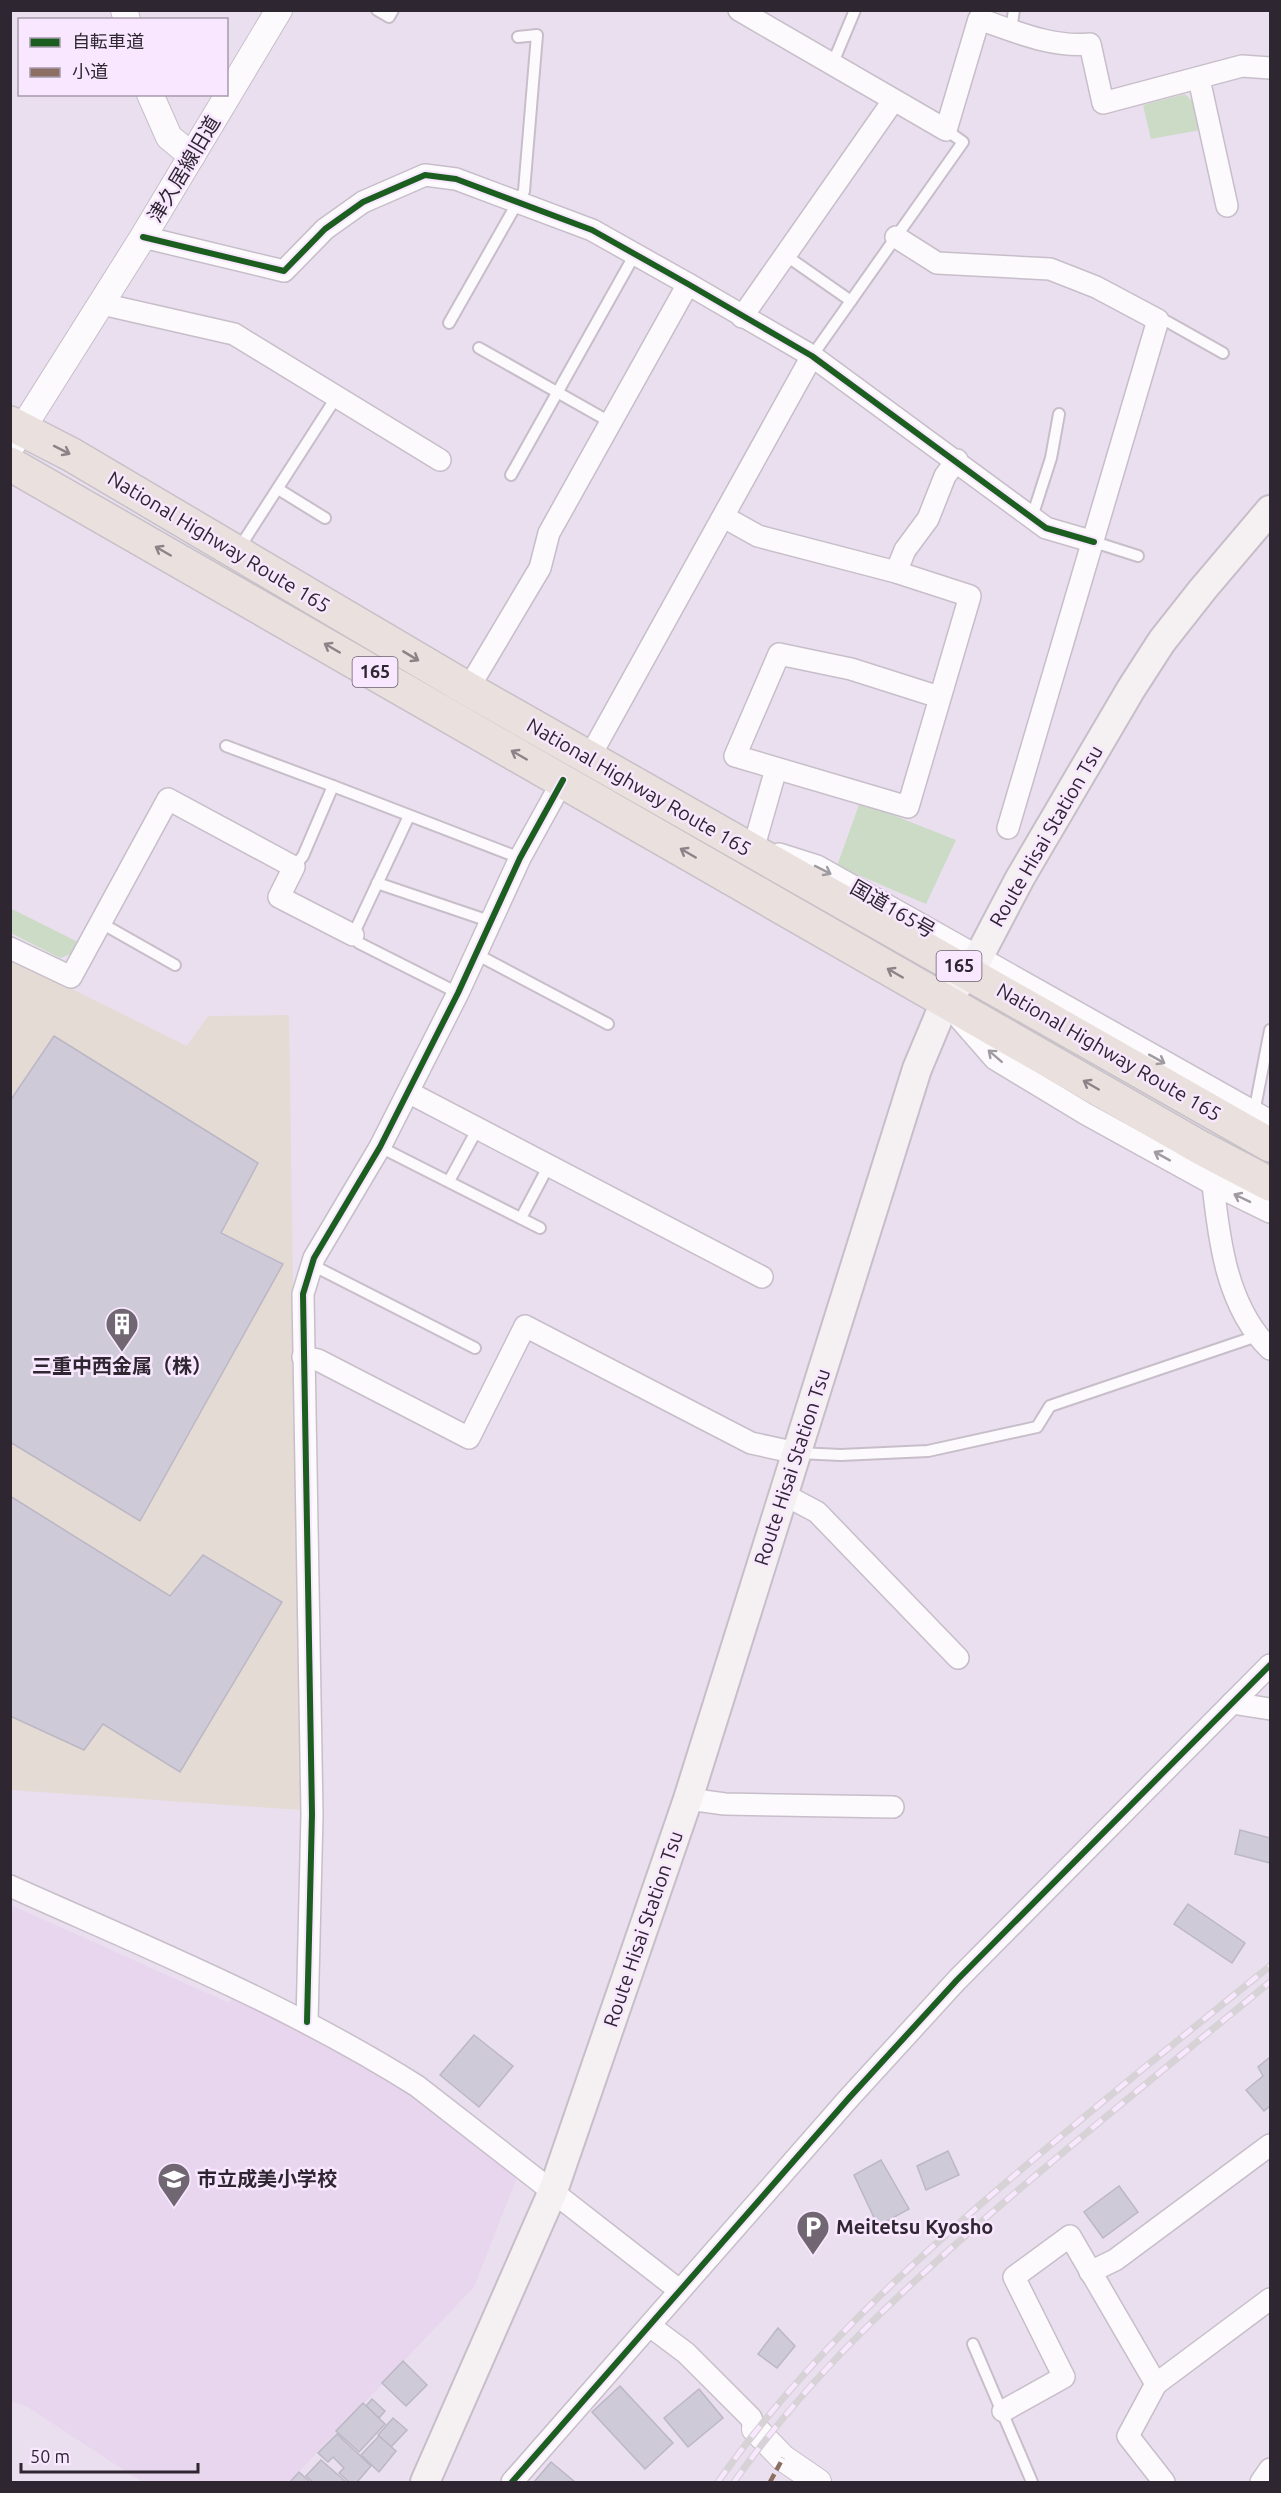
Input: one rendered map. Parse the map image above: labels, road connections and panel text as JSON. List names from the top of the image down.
{
  "streets": {
    "highway": ["National Highway Route 165", "165"],
    "main road": ["Route Hisai Station Tsu"],
    "street": ["津久居線旧道"]
  },
  "crossings": [
    ["津久居線旧道", "National Highway Route 165"],
    ["National Highway Route 165", "165"],
    ["National Highway Route 165", "Route Hisai Station Tsu"],
    ["165", "Route Hisai Station Tsu"]
  ],
  "places": {
    "building": ["三重中西金属（株）"],
    "school or university": ["市立成美小学校"],
    "parking": ["Meitetsu Kyosho"]
  },
  "legend": ["自転車道", "小道"],
  "scale_bar": "50 m"
}
